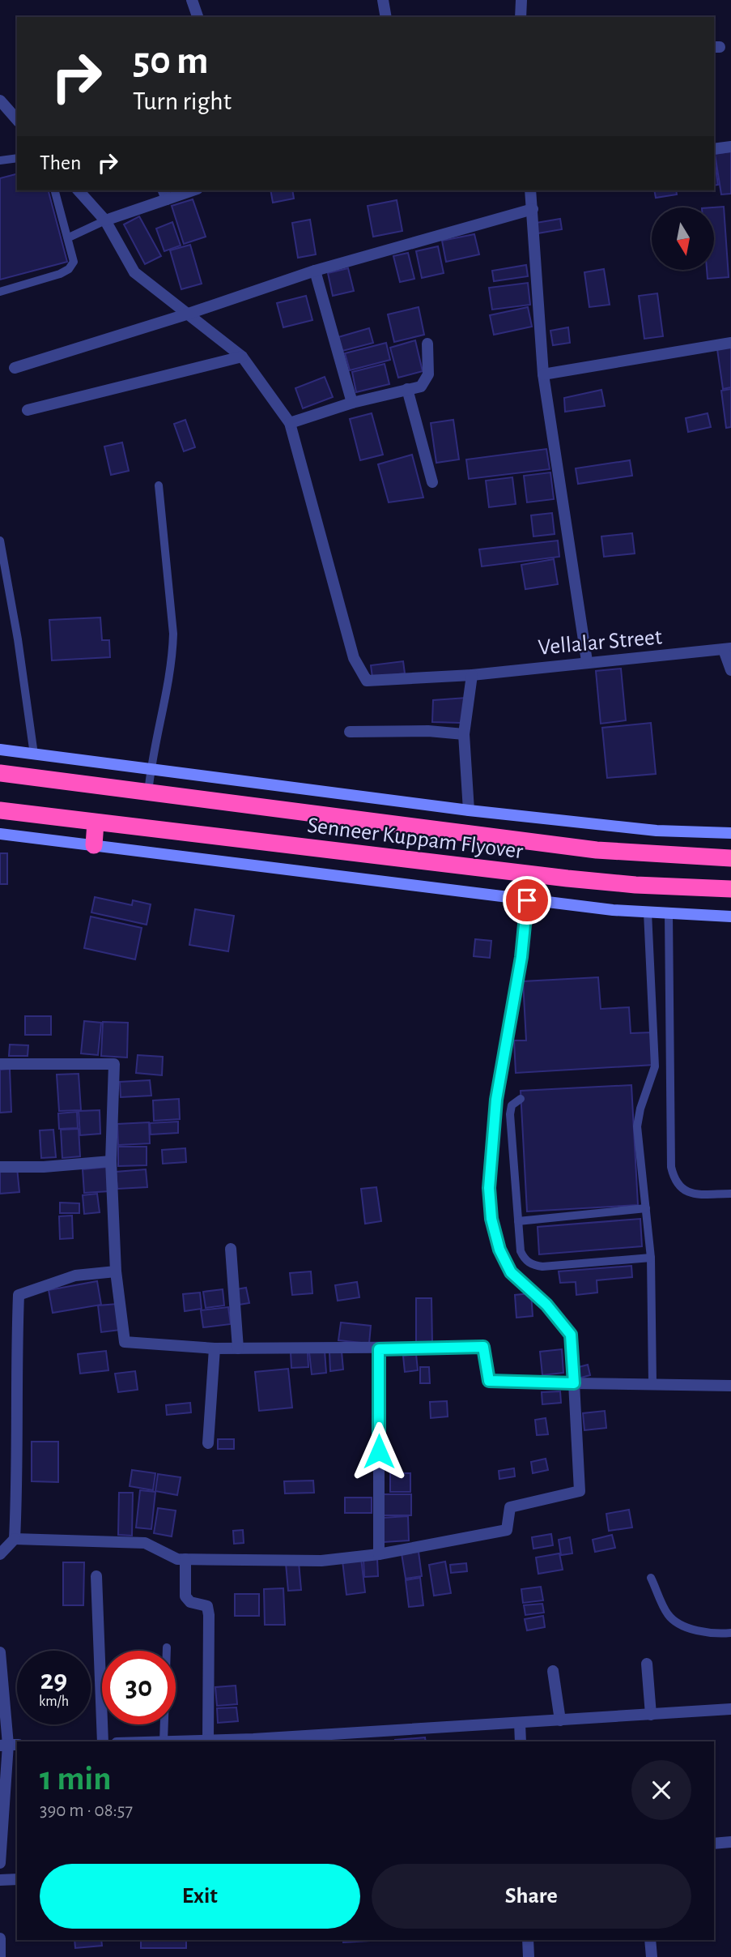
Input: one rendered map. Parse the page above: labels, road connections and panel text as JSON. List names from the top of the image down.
{
  "streets": {
    "highway": ["Senneer Kuppam Flyover"],
    "street": ["Vellalar Street"]
  },
  "north": "bottom",
  "page": {
    "turn": ["50 m", "Turn right"],
    "then": "Then",
    "speed": "29 km/h",
    "limit": "30",
    "heading": ["1 min", "390 m · 08:57"],
    "buttons": ["Exit", "Share"]
  }
}
